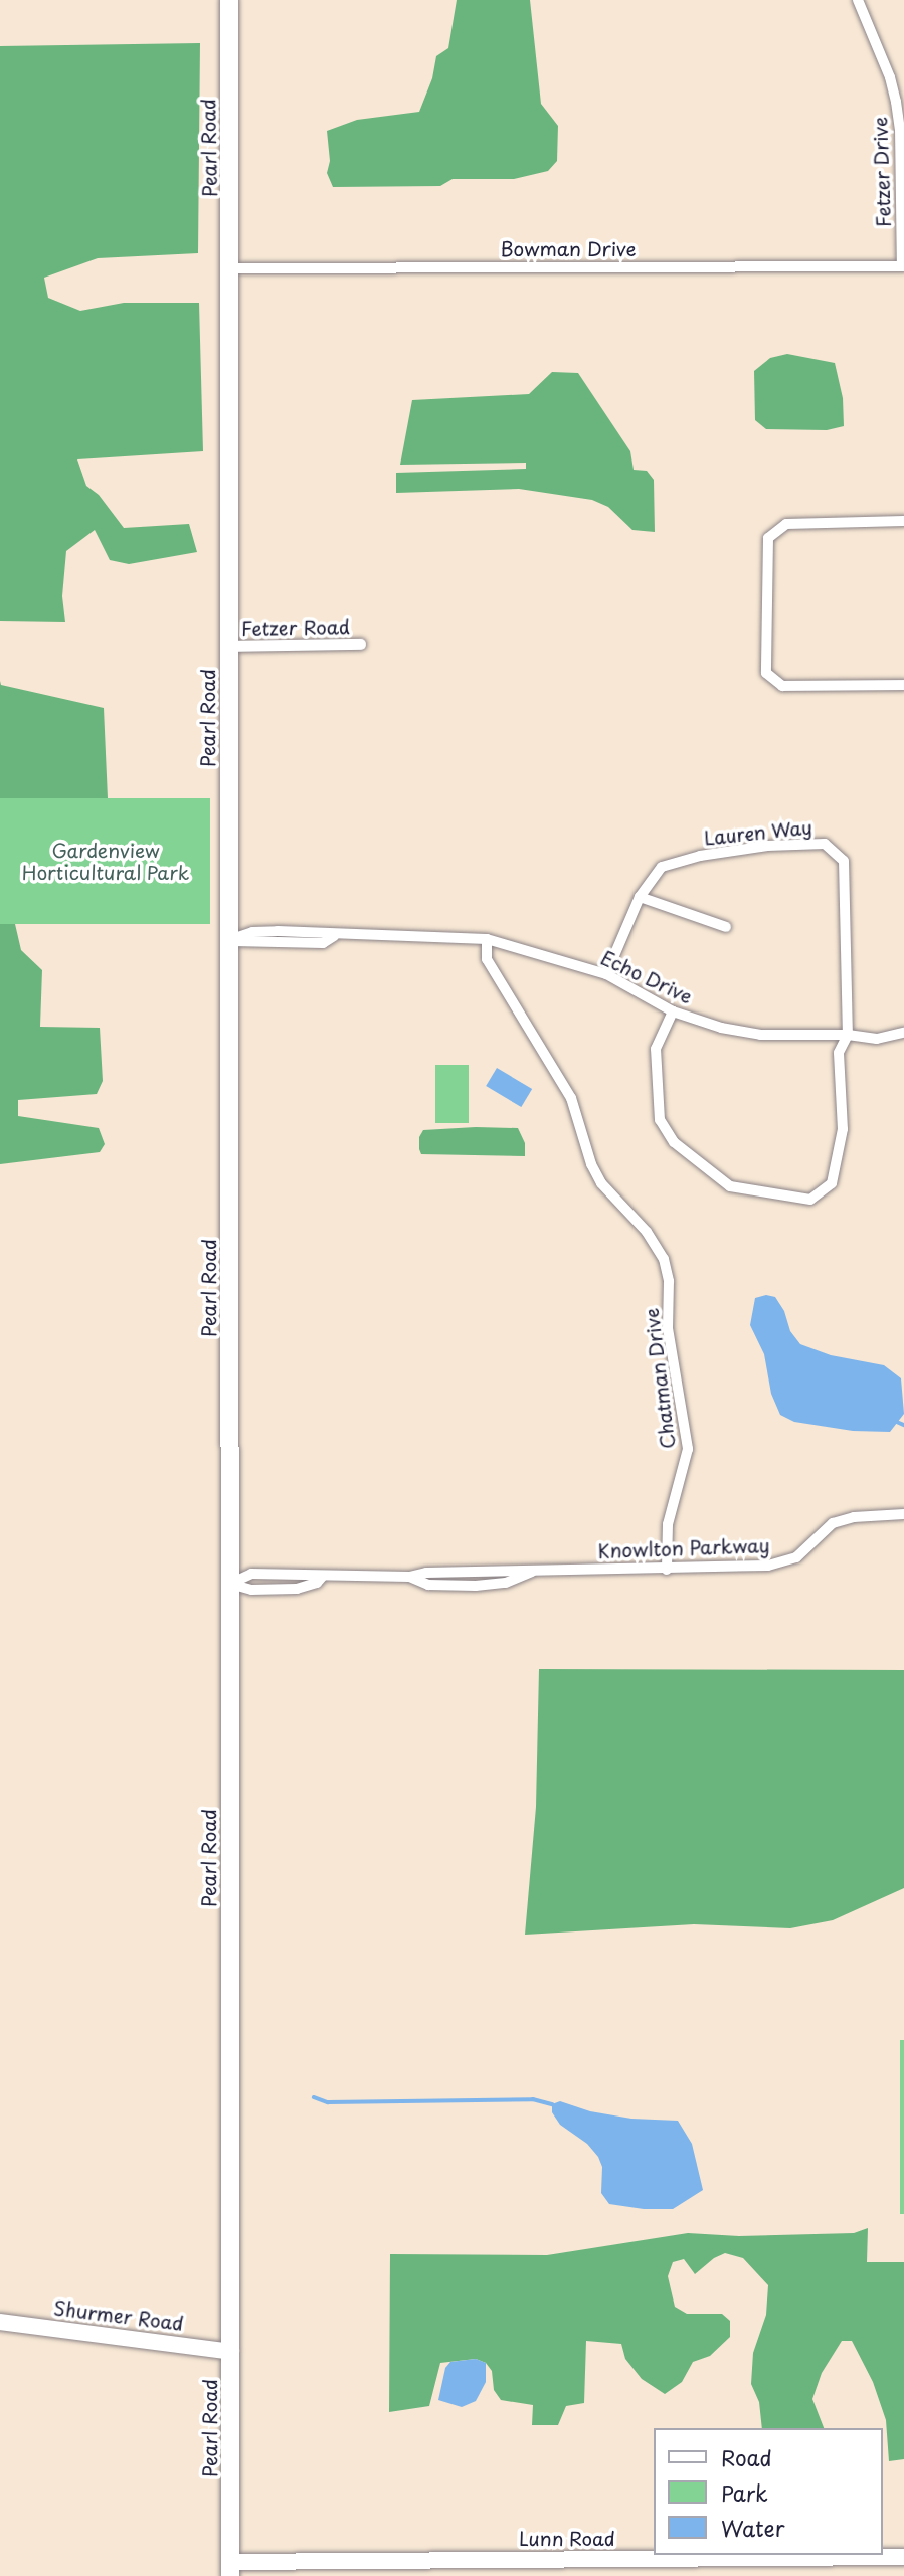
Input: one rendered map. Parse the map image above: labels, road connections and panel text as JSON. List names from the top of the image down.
{
  "streets": {
    "main road": ["Pearl Road"],
    "street": [
      "Fetzer Drive",
      "Bowman Drive",
      "Fetzer Road",
      "Lauren Way",
      "Echo Drive",
      "Chatman Drive",
      "Knowlton Parkway",
      "Shurmer Road",
      "Lunn Road"
    ]
  },
  "crossings": [
    ["Pearl Road", "Bowman Drive"],
    ["Pearl Road", "Fetzer Road"],
    ["Pearl Road", "Echo Drive"],
    ["Pearl Road", "Knowlton Parkway"],
    ["Pearl Road", "Shurmer Road"],
    ["Pearl Road", "Lunn Road"],
    ["Fetzer Drive", "Bowman Drive"],
    ["Lauren Way", "Echo Drive"],
    ["Echo Drive", "Chatman Drive"],
    ["Chatman Drive", "Knowlton Parkway"]
  ],
  "parks": ["Gardenview Horticultural Park"],
  "legend": ["Road", "Park", "Water"]
}
